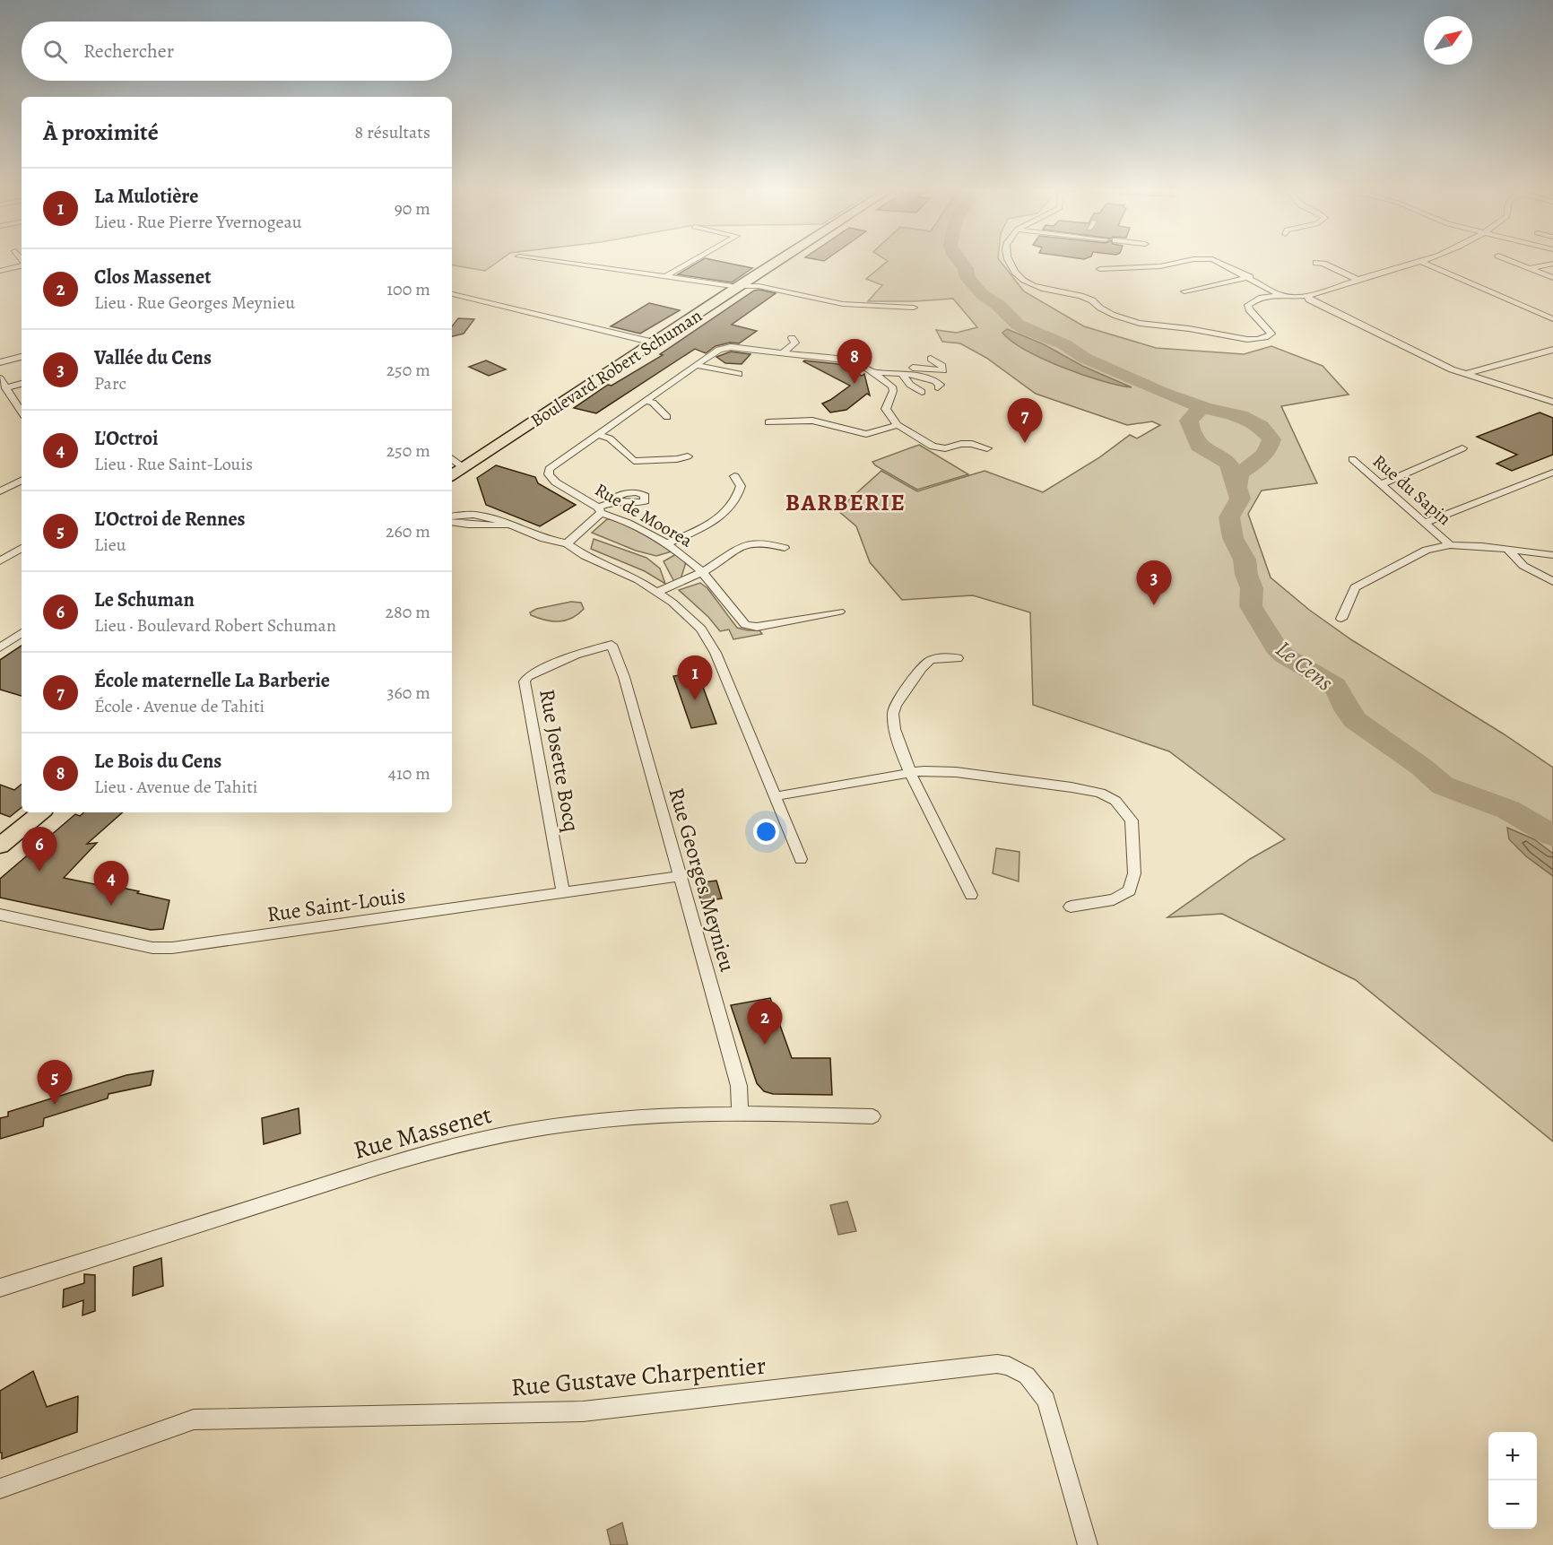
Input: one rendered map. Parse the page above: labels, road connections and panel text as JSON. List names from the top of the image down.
{
  "streets": {
    "main road": ["Boulevard Robert Schuman"],
    "street": [
      "Rue du Sapin",
      "Rue de Moorea",
      "Rue Josette Bocq",
      "Rue Georges Meynieu",
      "Rue Saint-Louis",
      "Rue Massenet",
      "Rue Gustave Charpentier"
    ]
  },
  "crossings": [
    ["Rue Josette Bocq", "Rue Georges Meynieu"],
    ["Rue Josette Bocq", "Rue Saint-Louis"],
    ["Rue Georges Meynieu", "Rue Saint-Louis"],
    ["Rue Georges Meynieu", "Rue Massenet"]
  ],
  "districts": ["BARBERIE"],
  "water": ["Le Cens"],
  "north": "top right",
  "page": {
    "search": "Rechercher",
    "heading": ["À proximité", "8 résultats"],
    "list": [
      {
        "mark": "1",
        "name": "La Mulotière",
        "note": "Lieu · Rue Pierre Yvernogeau",
        "value": "90 m"
      },
      {
        "mark": "2",
        "name": "Clos Massenet",
        "note": "Lieu · Rue Georges Meynieu",
        "value": "100 m"
      },
      {
        "mark": "3",
        "name": "Vallée du Cens",
        "note": "Parc",
        "value": "250 m"
      },
      {
        "mark": "4",
        "name": "L'Octroi",
        "note": "Lieu · Rue Saint-Louis",
        "value": "250 m"
      },
      {
        "mark": "5",
        "name": "L'Octroi de Rennes",
        "note": "Lieu",
        "value": "260 m"
      },
      {
        "mark": "6",
        "name": "Le Schuman",
        "note": "Lieu · Boulevard Robert Schuman",
        "value": "280 m"
      },
      {
        "mark": "7",
        "name": "École maternelle La Barberie",
        "note": "École · Avenue de Tahiti",
        "value": "360 m"
      },
      {
        "mark": "8",
        "name": "Le Bois du Cens",
        "note": "Lieu · Avenue de Tahiti",
        "value": "410 m"
      }
    ],
    "pins": [
      "8",
      "7",
      "3",
      "1",
      "6",
      "4",
      "2",
      "5"
    ],
    "map_buttons": ["+", "−"]
  }
}
